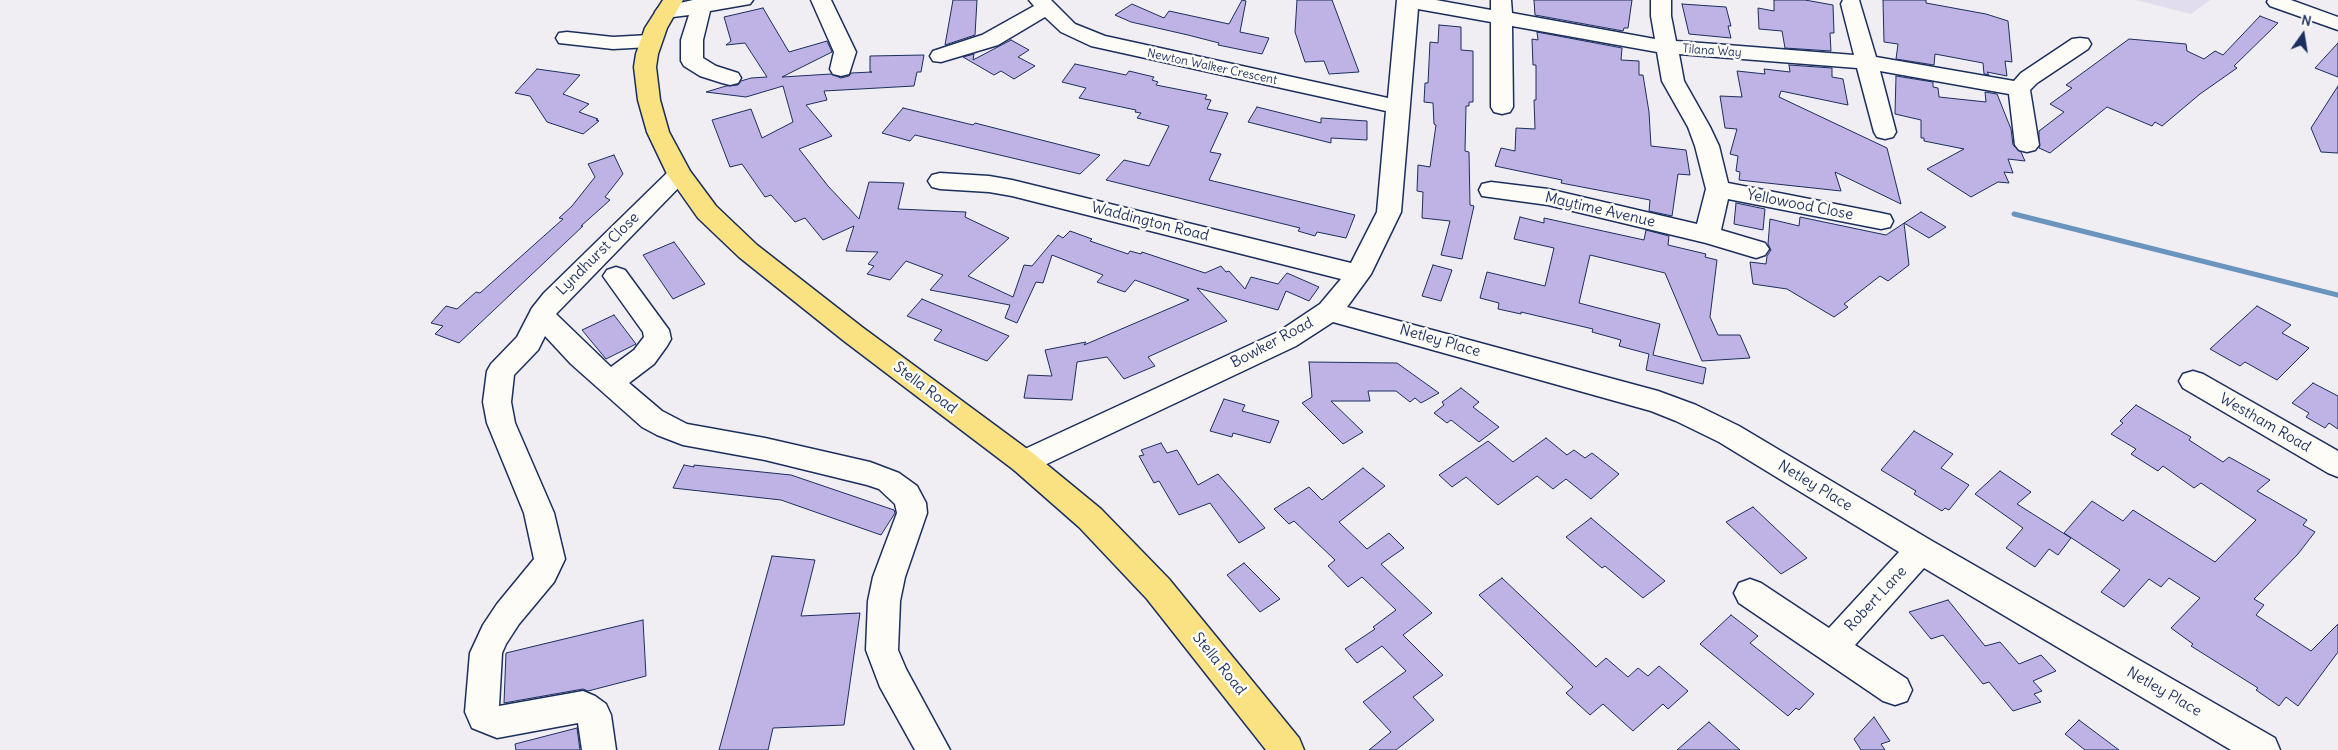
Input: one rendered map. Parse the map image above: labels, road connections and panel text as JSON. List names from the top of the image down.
{
  "streets": {
    "main road": ["Stella Road"],
    "street": [
      "Tilana Way",
      "Newton Walker Crescent",
      "Yellowood Close",
      "Maytime Avenue",
      "Waddington Road",
      "Lyndhurst Close",
      "Netley Place",
      "Bowker Road",
      "Westham Road",
      "Robert Lane"
    ]
  },
  "crossings": [
    ["Tilana Way", "Bowker Road"],
    ["Newton Walker Crescent", "Bowker Road"],
    ["Waddington Road", "Bowker Road"],
    ["Lyndhurst Close", "Stella Road"],
    ["Netley Place", "Bowker Road"],
    ["Netley Place", "Robert Lane"],
    ["Bowker Road", "Stella Road"]
  ],
  "north": "top"
}
